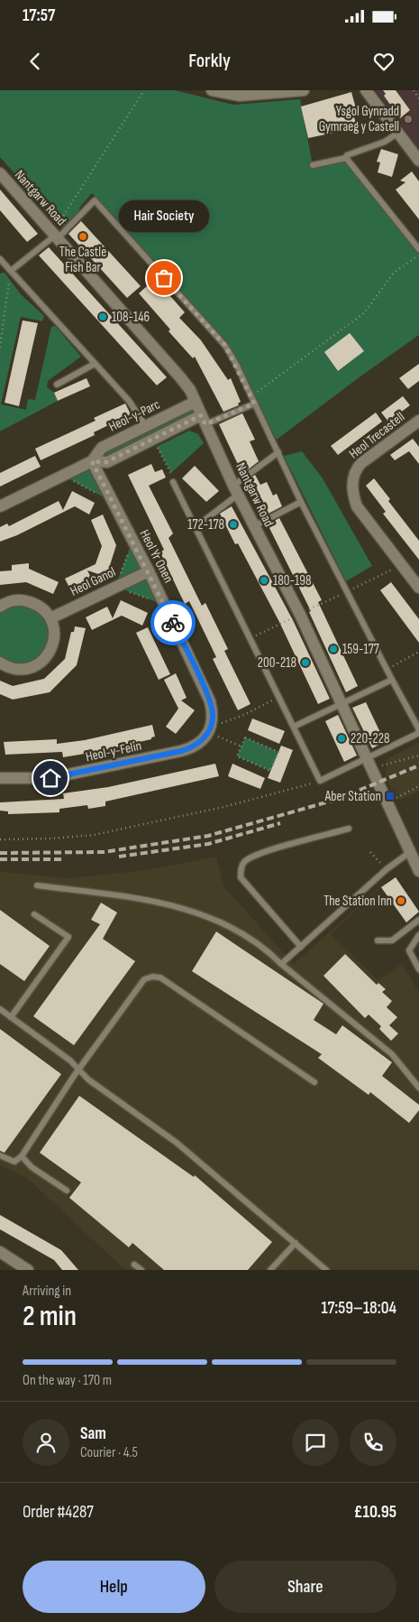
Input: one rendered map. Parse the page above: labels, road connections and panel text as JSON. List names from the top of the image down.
{
  "streets": {
    "street": [
      "Nantgarw Road",
      "Heol-y-Parc",
      "Heol Trecastell",
      "Heol Yr Onen",
      "Heol Ganol",
      "Heol-y-Felin"
    ]
  },
  "crossings": [
    ["Nantgarw Road", "Heol-y-Parc"],
    ["Heol-y-Parc", "Heol Yr Onen"],
    ["Heol Yr Onen", "Heol Ganol"],
    ["Heol Yr Onen", "Heol-y-Felin"]
  ],
  "places": {
    "other": [
      "Ysgol Gynradd Gymraeg y Castell",
      "The Castle Fish Bar",
      "Hair Society",
      "108-146",
      "172-178",
      "180-198",
      "159-177",
      "200-218",
      "220-228",
      "The Station Inn"
    ],
    "transit": ["Aber Station"]
  },
  "page": {
    "status": "17:57",
    "header": "Forkly",
    "bubble": "Hair Society",
    "heading": ["2 min", "Arriving in", "17:59–18:04"],
    "panel": [
      "Sam",
      "Courier · 4.5",
      "Order #4287",
      "£10.95"
    ],
    "bar": "On the way · 170 m",
    "buttons": ["Help", "Share"]
  }
}
